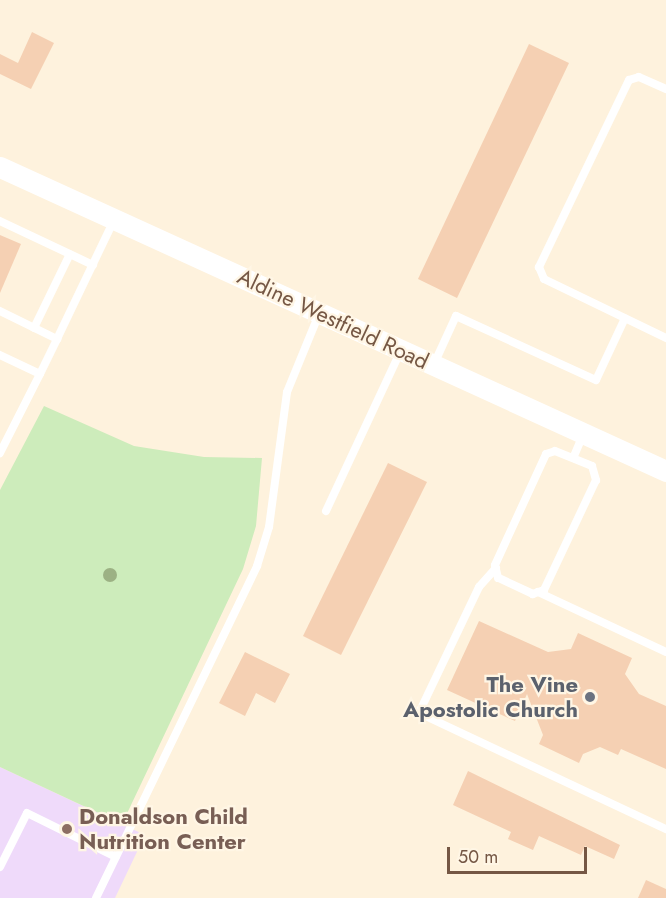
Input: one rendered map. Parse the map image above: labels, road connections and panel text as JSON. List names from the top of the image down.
{
  "streets": {
    "main road": ["Aldine Westfield Road"]
  },
  "places": ["The Vine Apostolic Church", "Donaldson Child Nutrition Center"],
  "scale_bar": "50 m"
}
